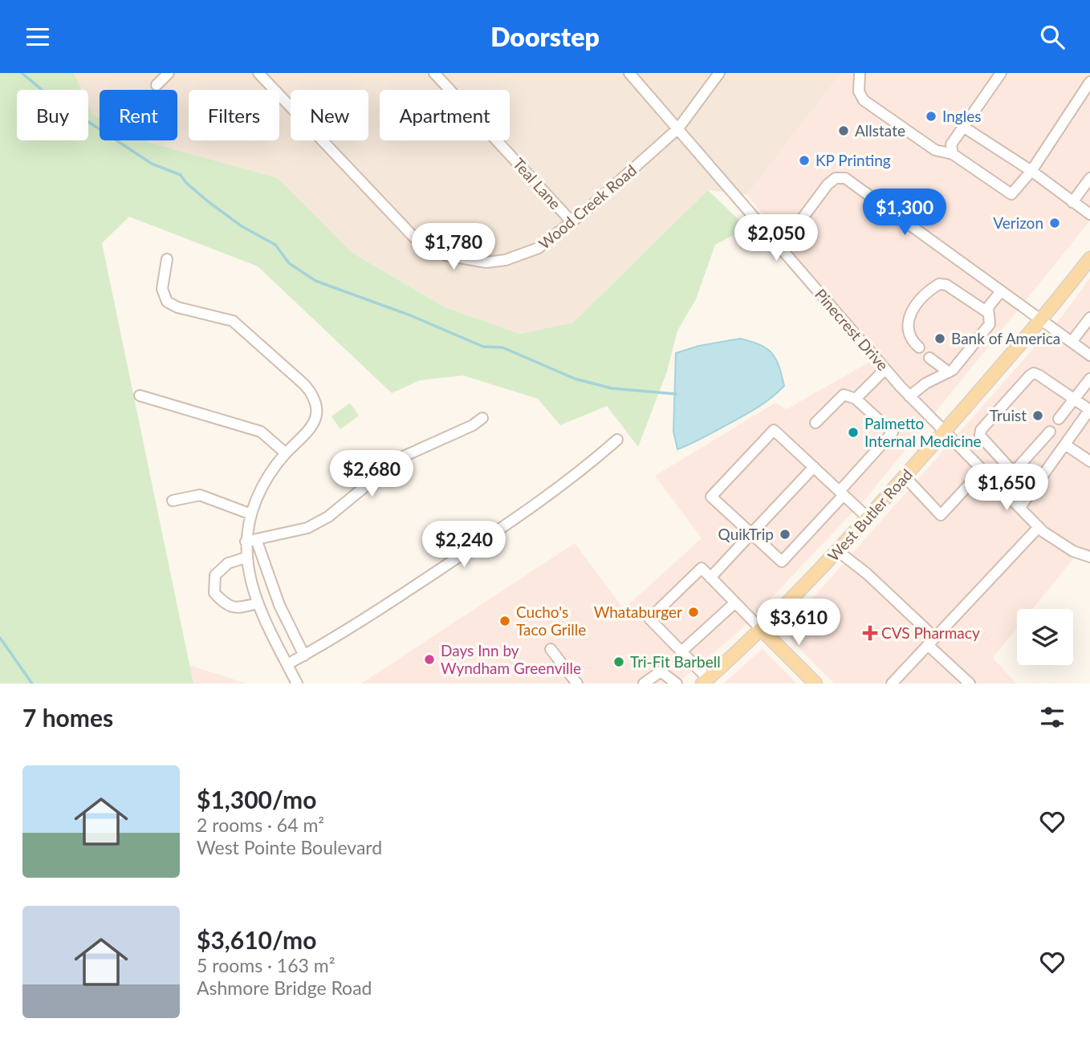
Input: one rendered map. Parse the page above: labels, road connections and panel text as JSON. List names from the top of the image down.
{
  "streets": {
    "main road": ["West Butler Road"],
    "street": ["Teal Lane", "Wood Creek Road", "Pinecrest Drive"]
  },
  "crossings": [
    ["Teal Lane", "Wood Creek Road"],
    ["Wood Creek Road", "Pinecrest Drive"],
    ["Pinecrest Drive", "West Butler Road"]
  ],
  "places": {
    "other": [
      "Ingles",
      "Allstate",
      "KP Printing",
      "Verizon",
      "Bank of America",
      "Truist",
      "Palmetto Internal Medicine",
      "QuikTrip",
      "Whataburger",
      "Cucho's Taco Grille",
      "Days Inn by Wyndham Greenville",
      "Tri-Fit Barbell"
    ],
    "health": ["CVS Pharmacy"]
  },
  "page": {
    "header": "Doorstep",
    "chip": [
      "Buy",
      "Rent",
      "Filters",
      "New",
      "Apartment"
    ],
    "price": [
      "$1,300",
      "$2,050",
      "$1,780",
      "$2,680",
      "$1,650",
      "$2,240",
      "$3,610"
    ],
    "heading": "7 homes",
    "list": [
      {
        "name": "$1,300/mo",
        "note": "2 rooms · 64 m² · West Pointe Boulevard"
      },
      {
        "name": "$3,610/mo",
        "note": "5 rooms · 163 m² · Ashmore Bridge Road"
      }
    ]
  }
}
